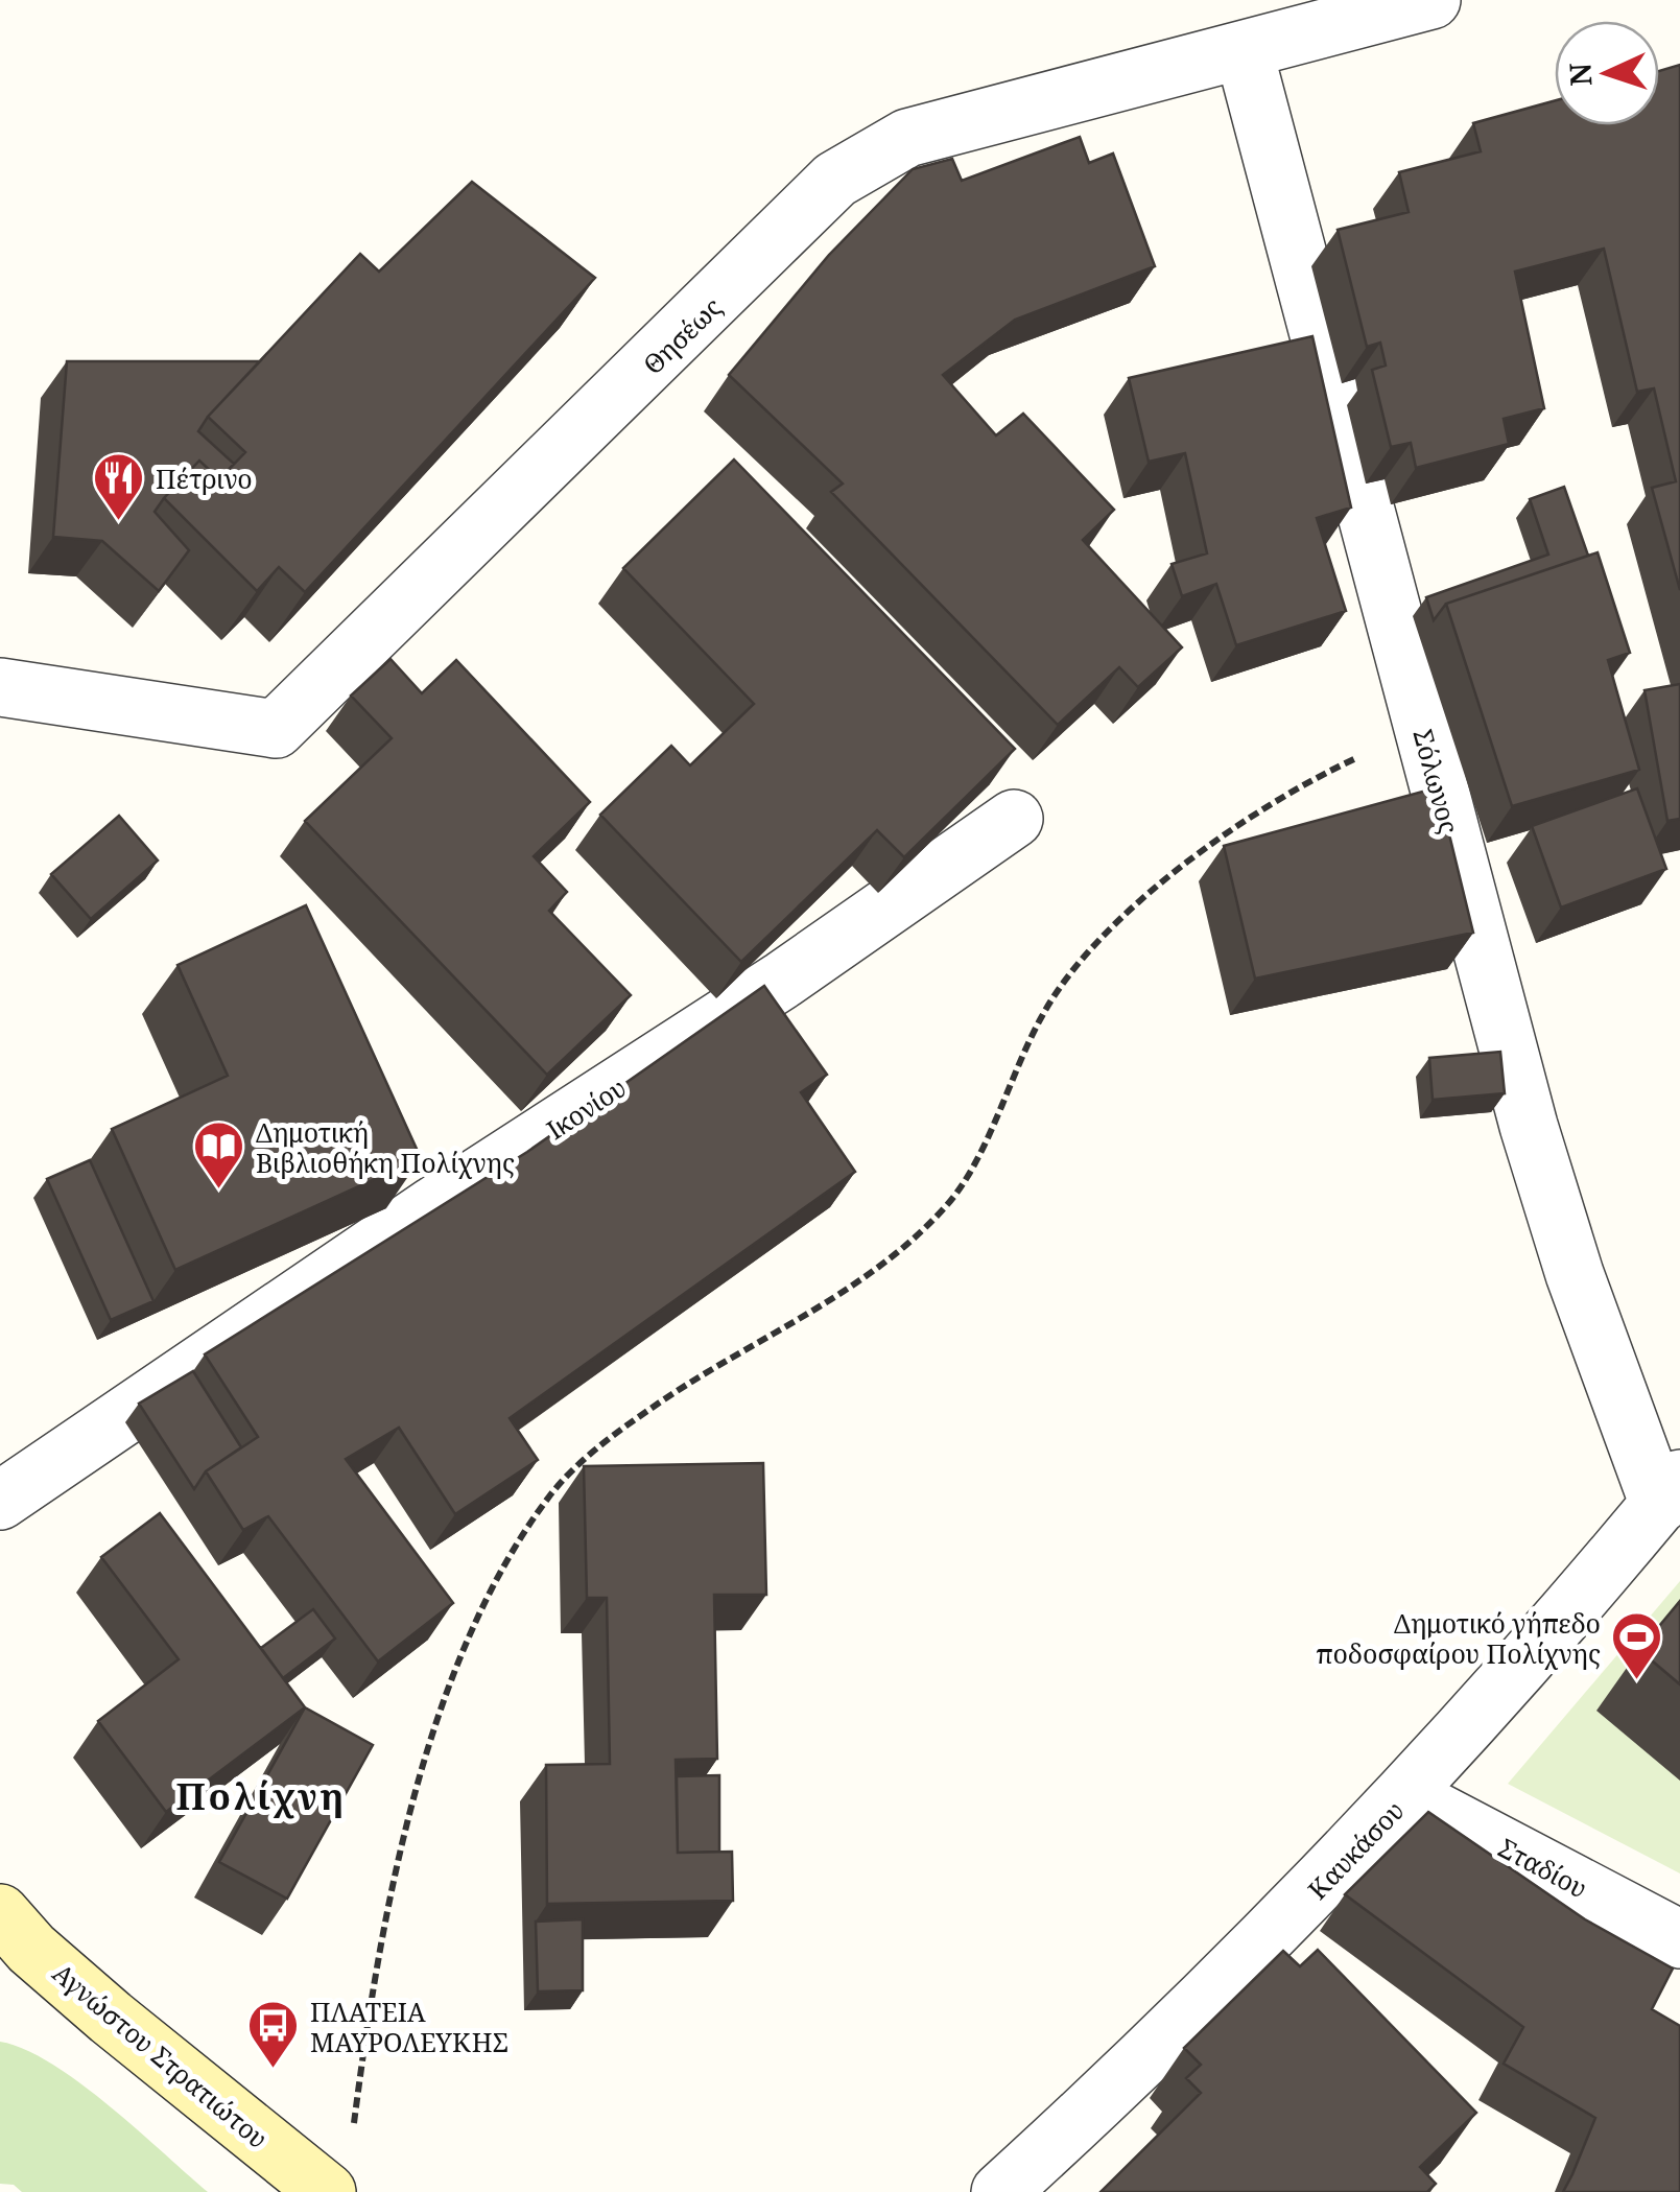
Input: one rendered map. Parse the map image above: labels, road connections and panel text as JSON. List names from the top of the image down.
{
  "streets": {
    "street": [
      "Θησέως",
      "Σόλωνος",
      "Ικονίου",
      "Καυκάσου",
      "Σταδίου",
      "Αγνώστου Στρατιώτου"
    ]
  },
  "crossings": [
    ["Θησέως", "Σόλωνος"],
    ["Σόλωνος", "Καυκάσου"],
    ["Καυκάσου", "Σταδίου"]
  ],
  "districts": ["Πολίχνη"],
  "places": {
    "restaurant": ["Πέτρινο"],
    "library": ["Δημοτική Βιβλιοθήκη Πολίχνης"],
    "sports": ["Δημοτικό γήπεδο ποδοσφαίρου Πολίχνης"],
    "bus stop": ["ΠΛΑΤΕΙΑ ΜΑΥΡΟΛΕΥΚΗΣ"]
  },
  "north": "left"
}
